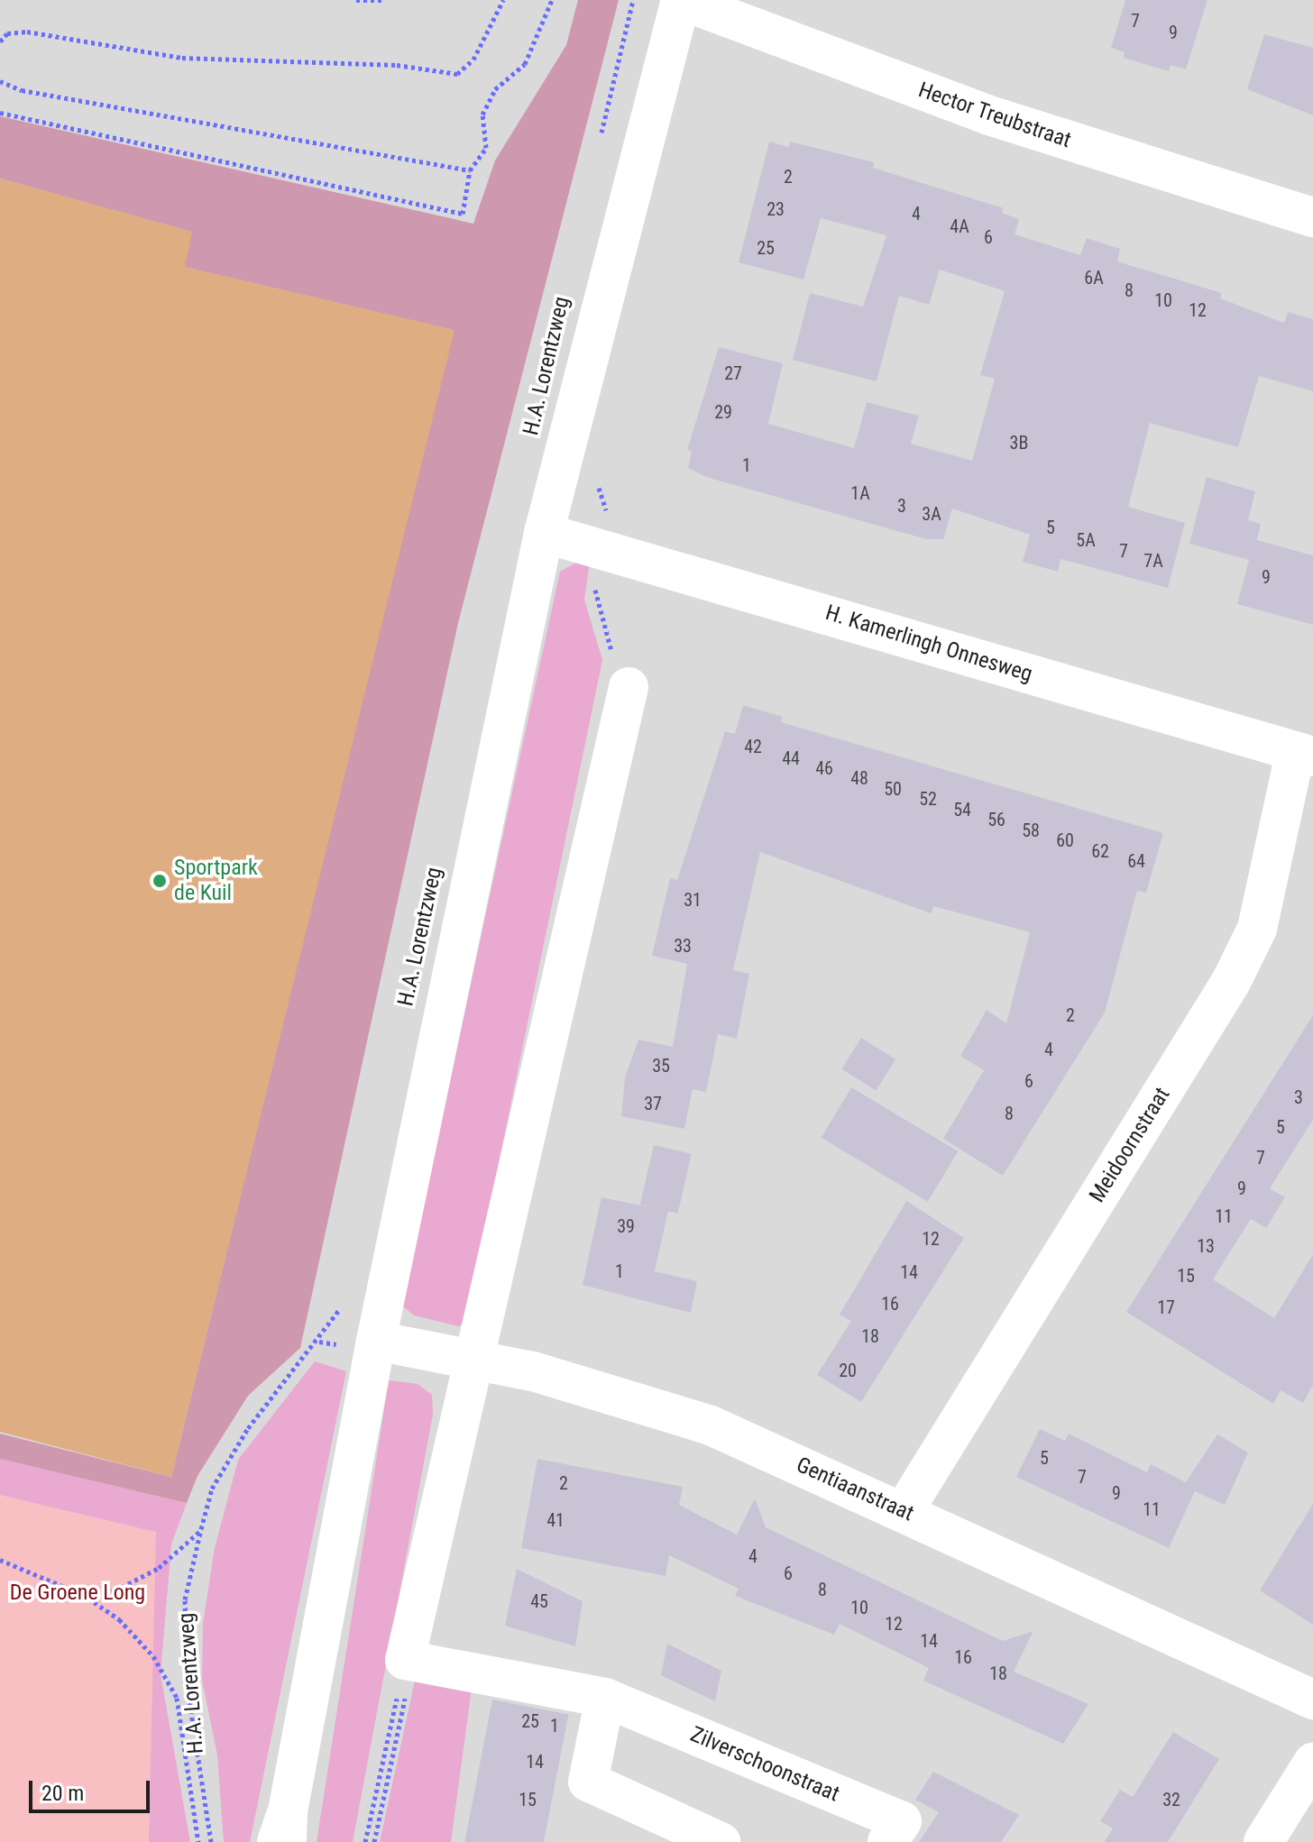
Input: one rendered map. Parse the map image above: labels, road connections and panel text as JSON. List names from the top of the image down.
{
  "streets": {
    "street": [
      "Hector Treubstraat",
      "H.A. Lorentzweg",
      "H. Kamerlingh Onnesweg",
      "Meidoornstraat",
      "Gentiaanstraat",
      "Zilverschoonstraat"
    ]
  },
  "crossings": [
    ["Hector Treubstraat", "H.A. Lorentzweg"],
    ["H.A. Lorentzweg", "H. Kamerlingh Onnesweg"],
    ["H.A. Lorentzweg", "Gentiaanstraat"],
    ["H. Kamerlingh Onnesweg", "Meidoornstraat"],
    ["Meidoornstraat", "Gentiaanstraat"]
  ],
  "parks": ["De Groene Long"],
  "places": ["Sportpark de Kuil"],
  "house_numbers": [
    "7",
    "9",
    "2",
    "23",
    "4",
    "4A",
    "6",
    "25",
    "6A",
    "8",
    "10",
    "12",
    "27",
    "29",
    "3B",
    "1",
    "1A",
    "3",
    "3A",
    "5",
    "5A",
    "7",
    "7A",
    "9",
    "42",
    "44",
    "46",
    "48",
    "50",
    "52",
    "54",
    "56",
    "58",
    "60",
    "62",
    "64",
    "31",
    "33",
    "2",
    "4",
    "35",
    "6",
    "3",
    "37",
    "8",
    "5",
    "7",
    "9",
    "11",
    "39",
    "12",
    "13",
    "1",
    "14",
    "15",
    "16",
    "17",
    "18",
    "20",
    "5",
    "7",
    "2",
    "9",
    "11",
    "41",
    "4",
    "6",
    "8",
    "45",
    "10",
    "12",
    "14",
    "16",
    "18",
    "25",
    "1",
    "14",
    "15",
    "32"
  ],
  "scale_bar": "20 m"
}
